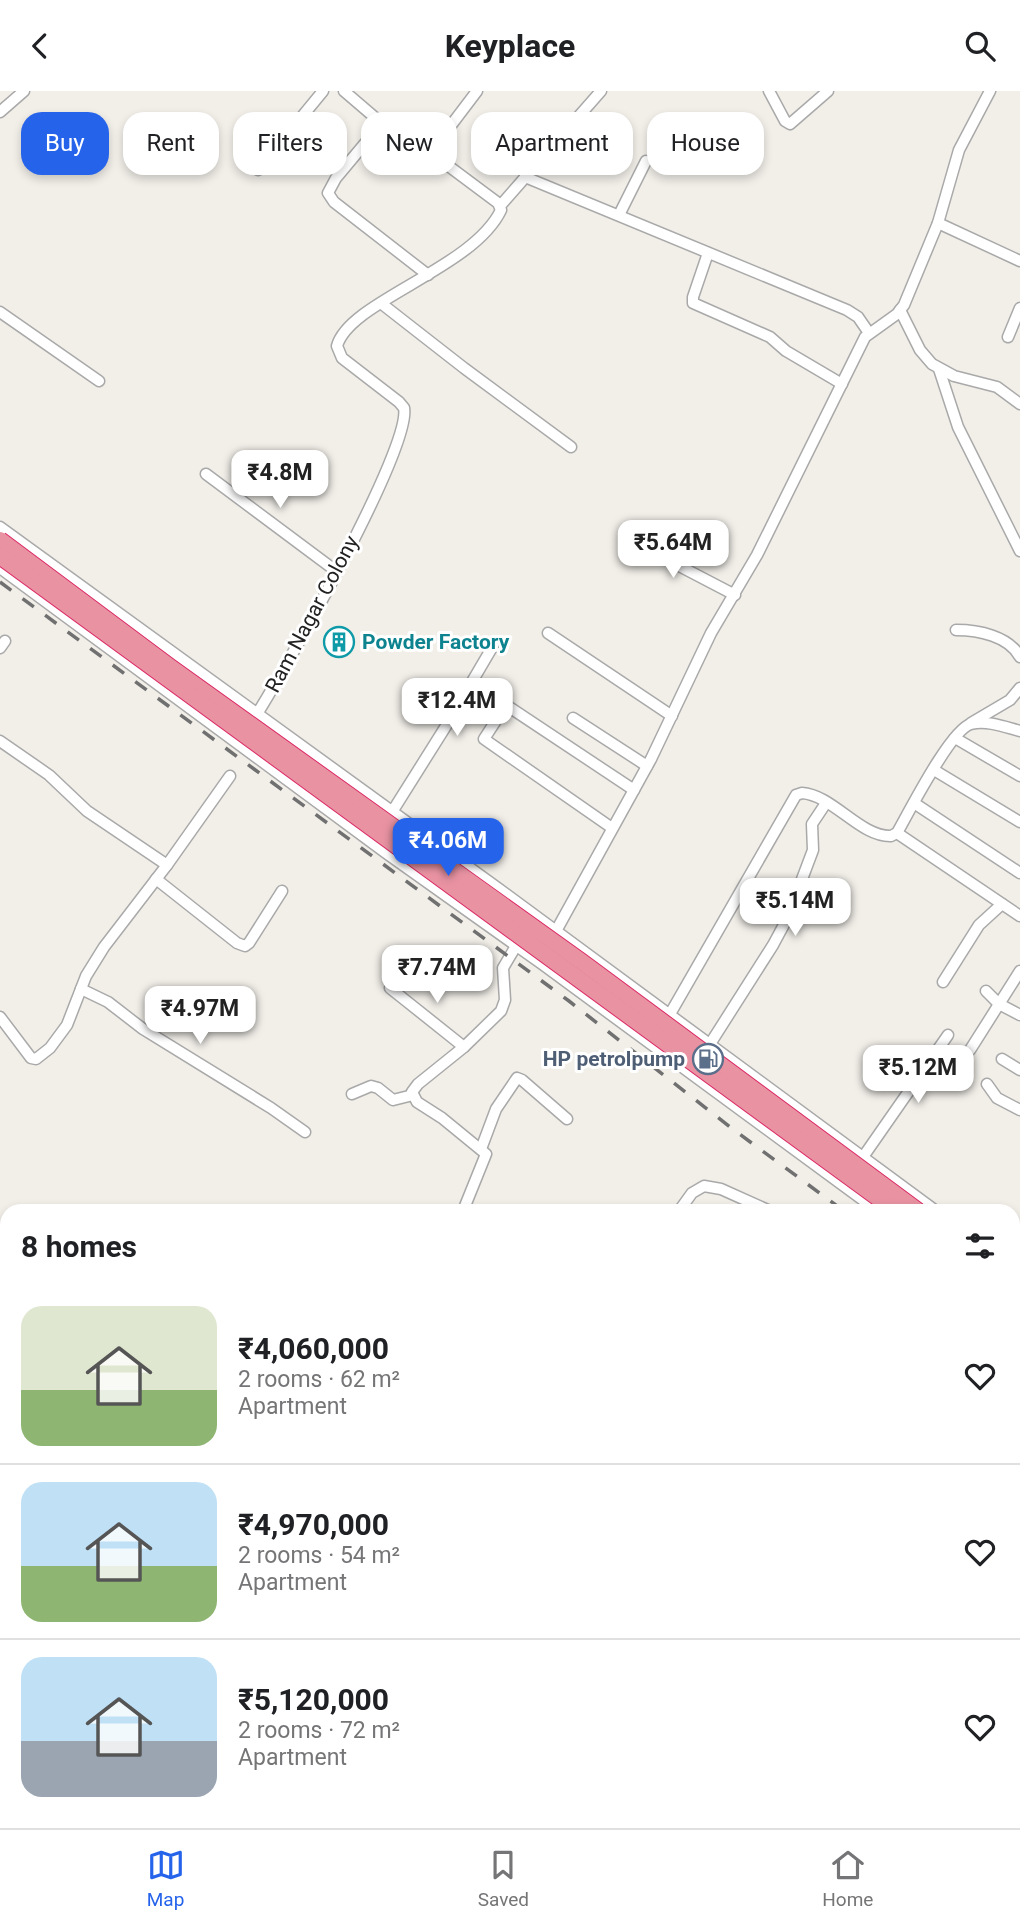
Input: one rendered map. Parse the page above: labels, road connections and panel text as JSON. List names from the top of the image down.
{
  "streets": {
    "street": ["Ram Nagar Colony"]
  },
  "places": {
    "building": ["Powder Factory"],
    "fuel station": ["HP petrolpump"]
  },
  "page": {
    "header": "Keyplace",
    "chip": [
      "Buy",
      "Rent",
      "Filters",
      "New",
      "Apartment",
      "House"
    ],
    "price": [
      "₹4.8M",
      "₹5.64M",
      "₹12.4M",
      "₹4.06M",
      "₹5.14M",
      "₹7.74M",
      "₹4.97M",
      "₹5.12M"
    ],
    "heading": "8 homes",
    "list": [
      {
        "name": "₹4,060,000",
        "note": "2 rooms · 62 m² · Apartment"
      },
      {
        "name": "₹4,970,000",
        "note": "2 rooms · 54 m² · Apartment"
      },
      {
        "name": "₹5,120,000",
        "note": "2 rooms · 72 m² · Apartment"
      }
    ],
    "tabs": ["Map", "Saved", "Home"]
  }
}
